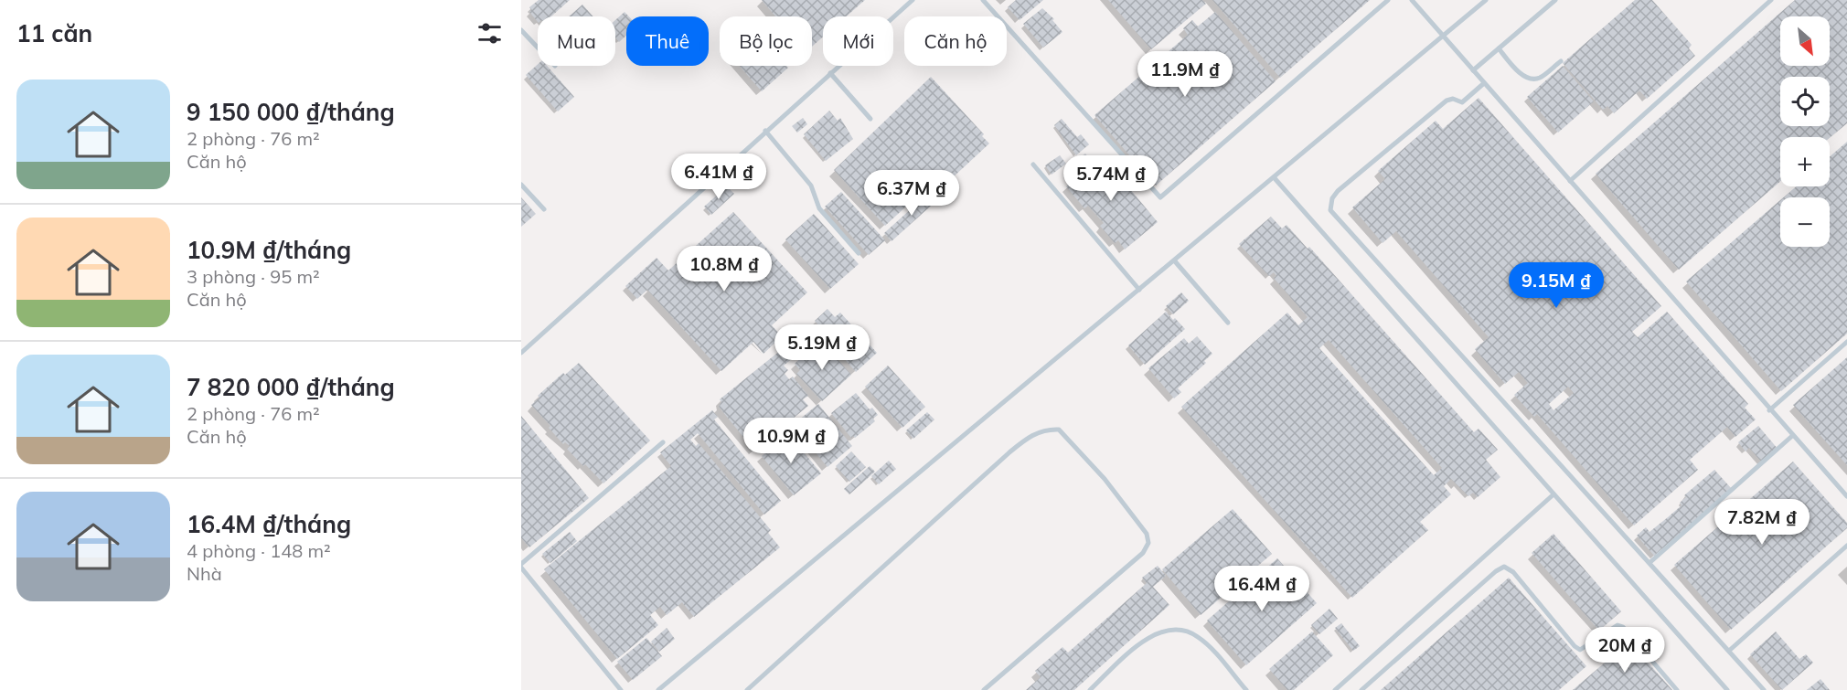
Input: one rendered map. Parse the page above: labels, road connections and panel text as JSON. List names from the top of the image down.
{
  "north": "bottom right",
  "page": {
    "heading": "11 căn",
    "map_buttons": ["+", "−"],
    "chip": [
      "Mua",
      "Thuê",
      "Bộ lọc",
      "Mới",
      "Căn hộ"
    ],
    "price": [
      "11.9M ₫",
      "6.41M ₫",
      "5.74M ₫",
      "6.37M ₫",
      "10.8M ₫",
      "9.15M ₫",
      "5.19M ₫",
      "10.9M ₫",
      "7.82M ₫",
      "16.4M ₫",
      "20M ₫"
    ],
    "list": [
      {
        "name": "9 150 000 ₫/tháng",
        "note": "2 phòng · 76 m² · Căn hộ"
      },
      {
        "name": "10.9M ₫/tháng",
        "note": "3 phòng · 95 m² · Căn hộ"
      },
      {
        "name": "7 820 000 ₫/tháng",
        "note": "2 phòng · 76 m² · Căn hộ"
      },
      {
        "name": "16.4M ₫/tháng",
        "note": "4 phòng · 148 m² · Nhà"
      }
    ]
  }
}
